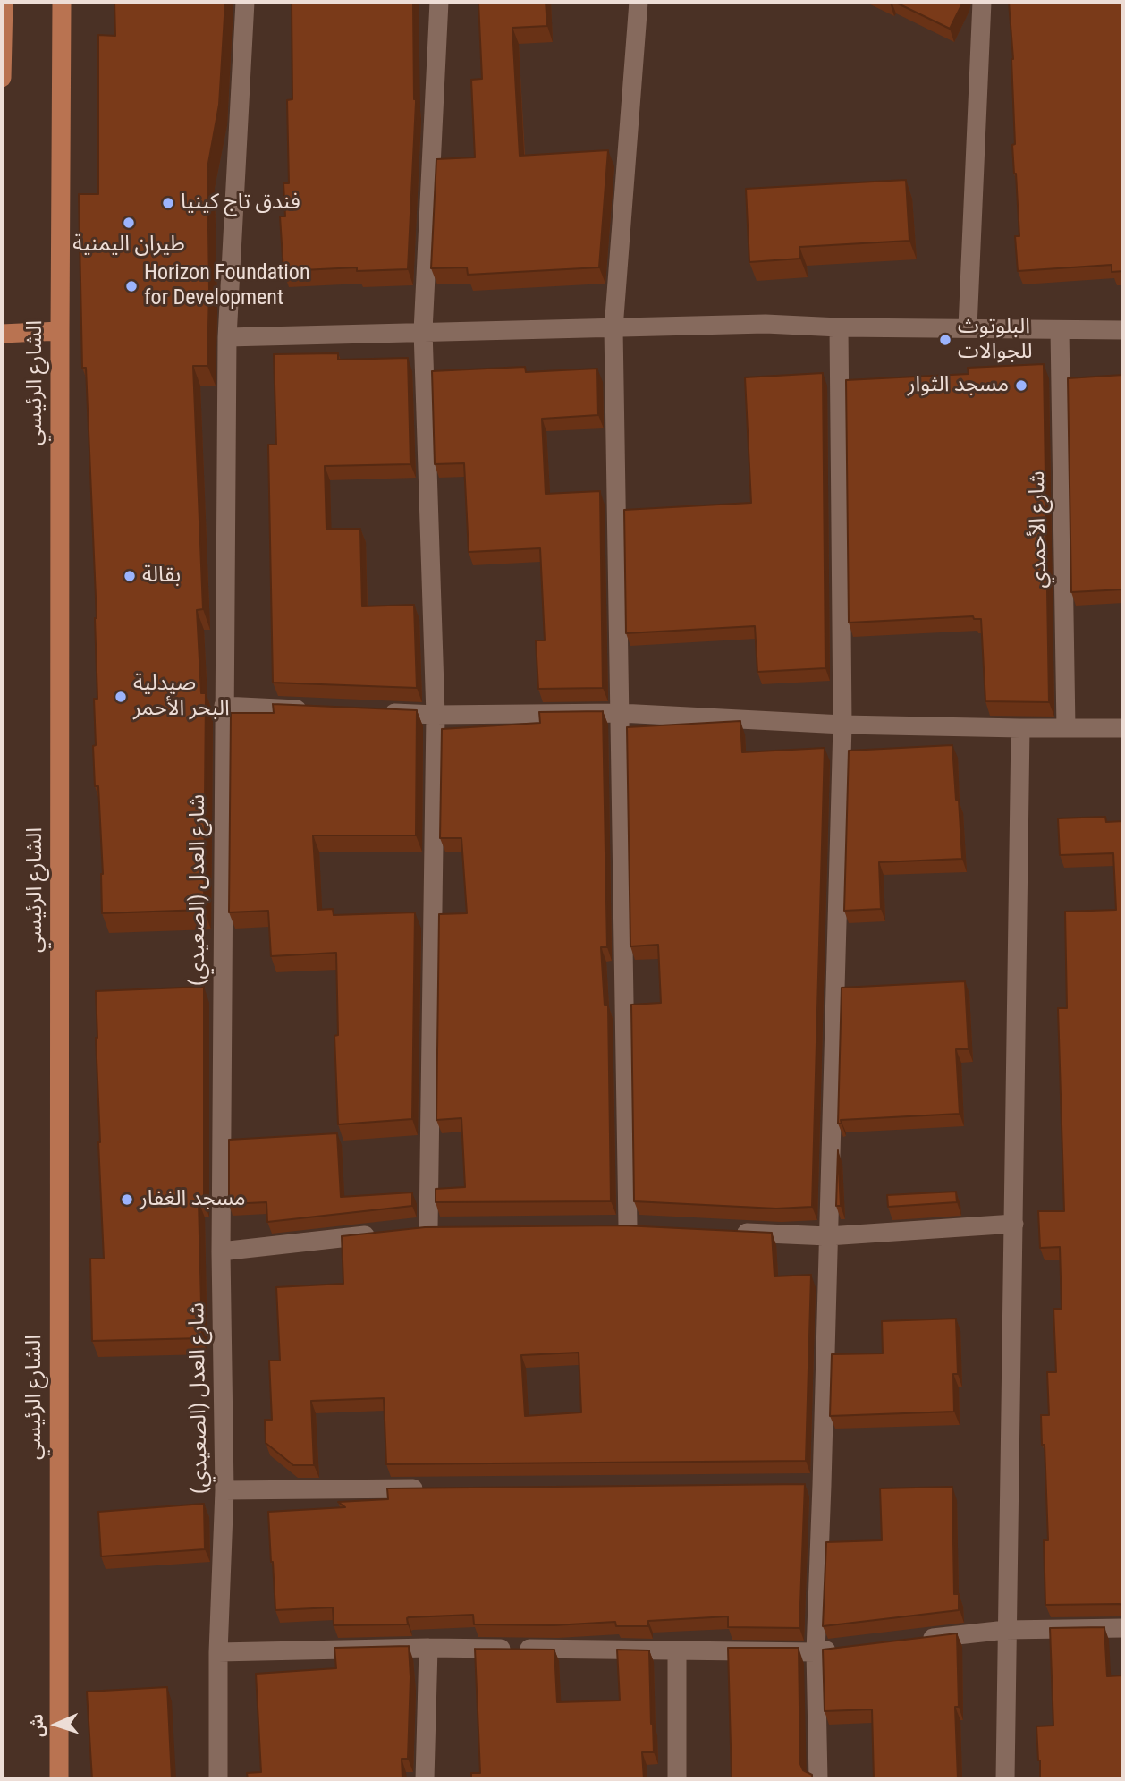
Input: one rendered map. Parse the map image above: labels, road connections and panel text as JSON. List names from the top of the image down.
{
  "streets": {
    "main road": ["الشارع الرئيسي"],
    "street": ["شارع الأحمدي", "شارع العدل (الصعيدي)"]
  },
  "places": [
    "فندق تاج كينيا",
    "طيران اليمنية",
    "Horizon Foundation for Development",
    "البلوتوث للجوالات",
    "مسجد الثوار",
    "بقالة",
    "صيدلية البحر الأحمر",
    "مسجد الغفار"
  ],
  "north": "left"
}
